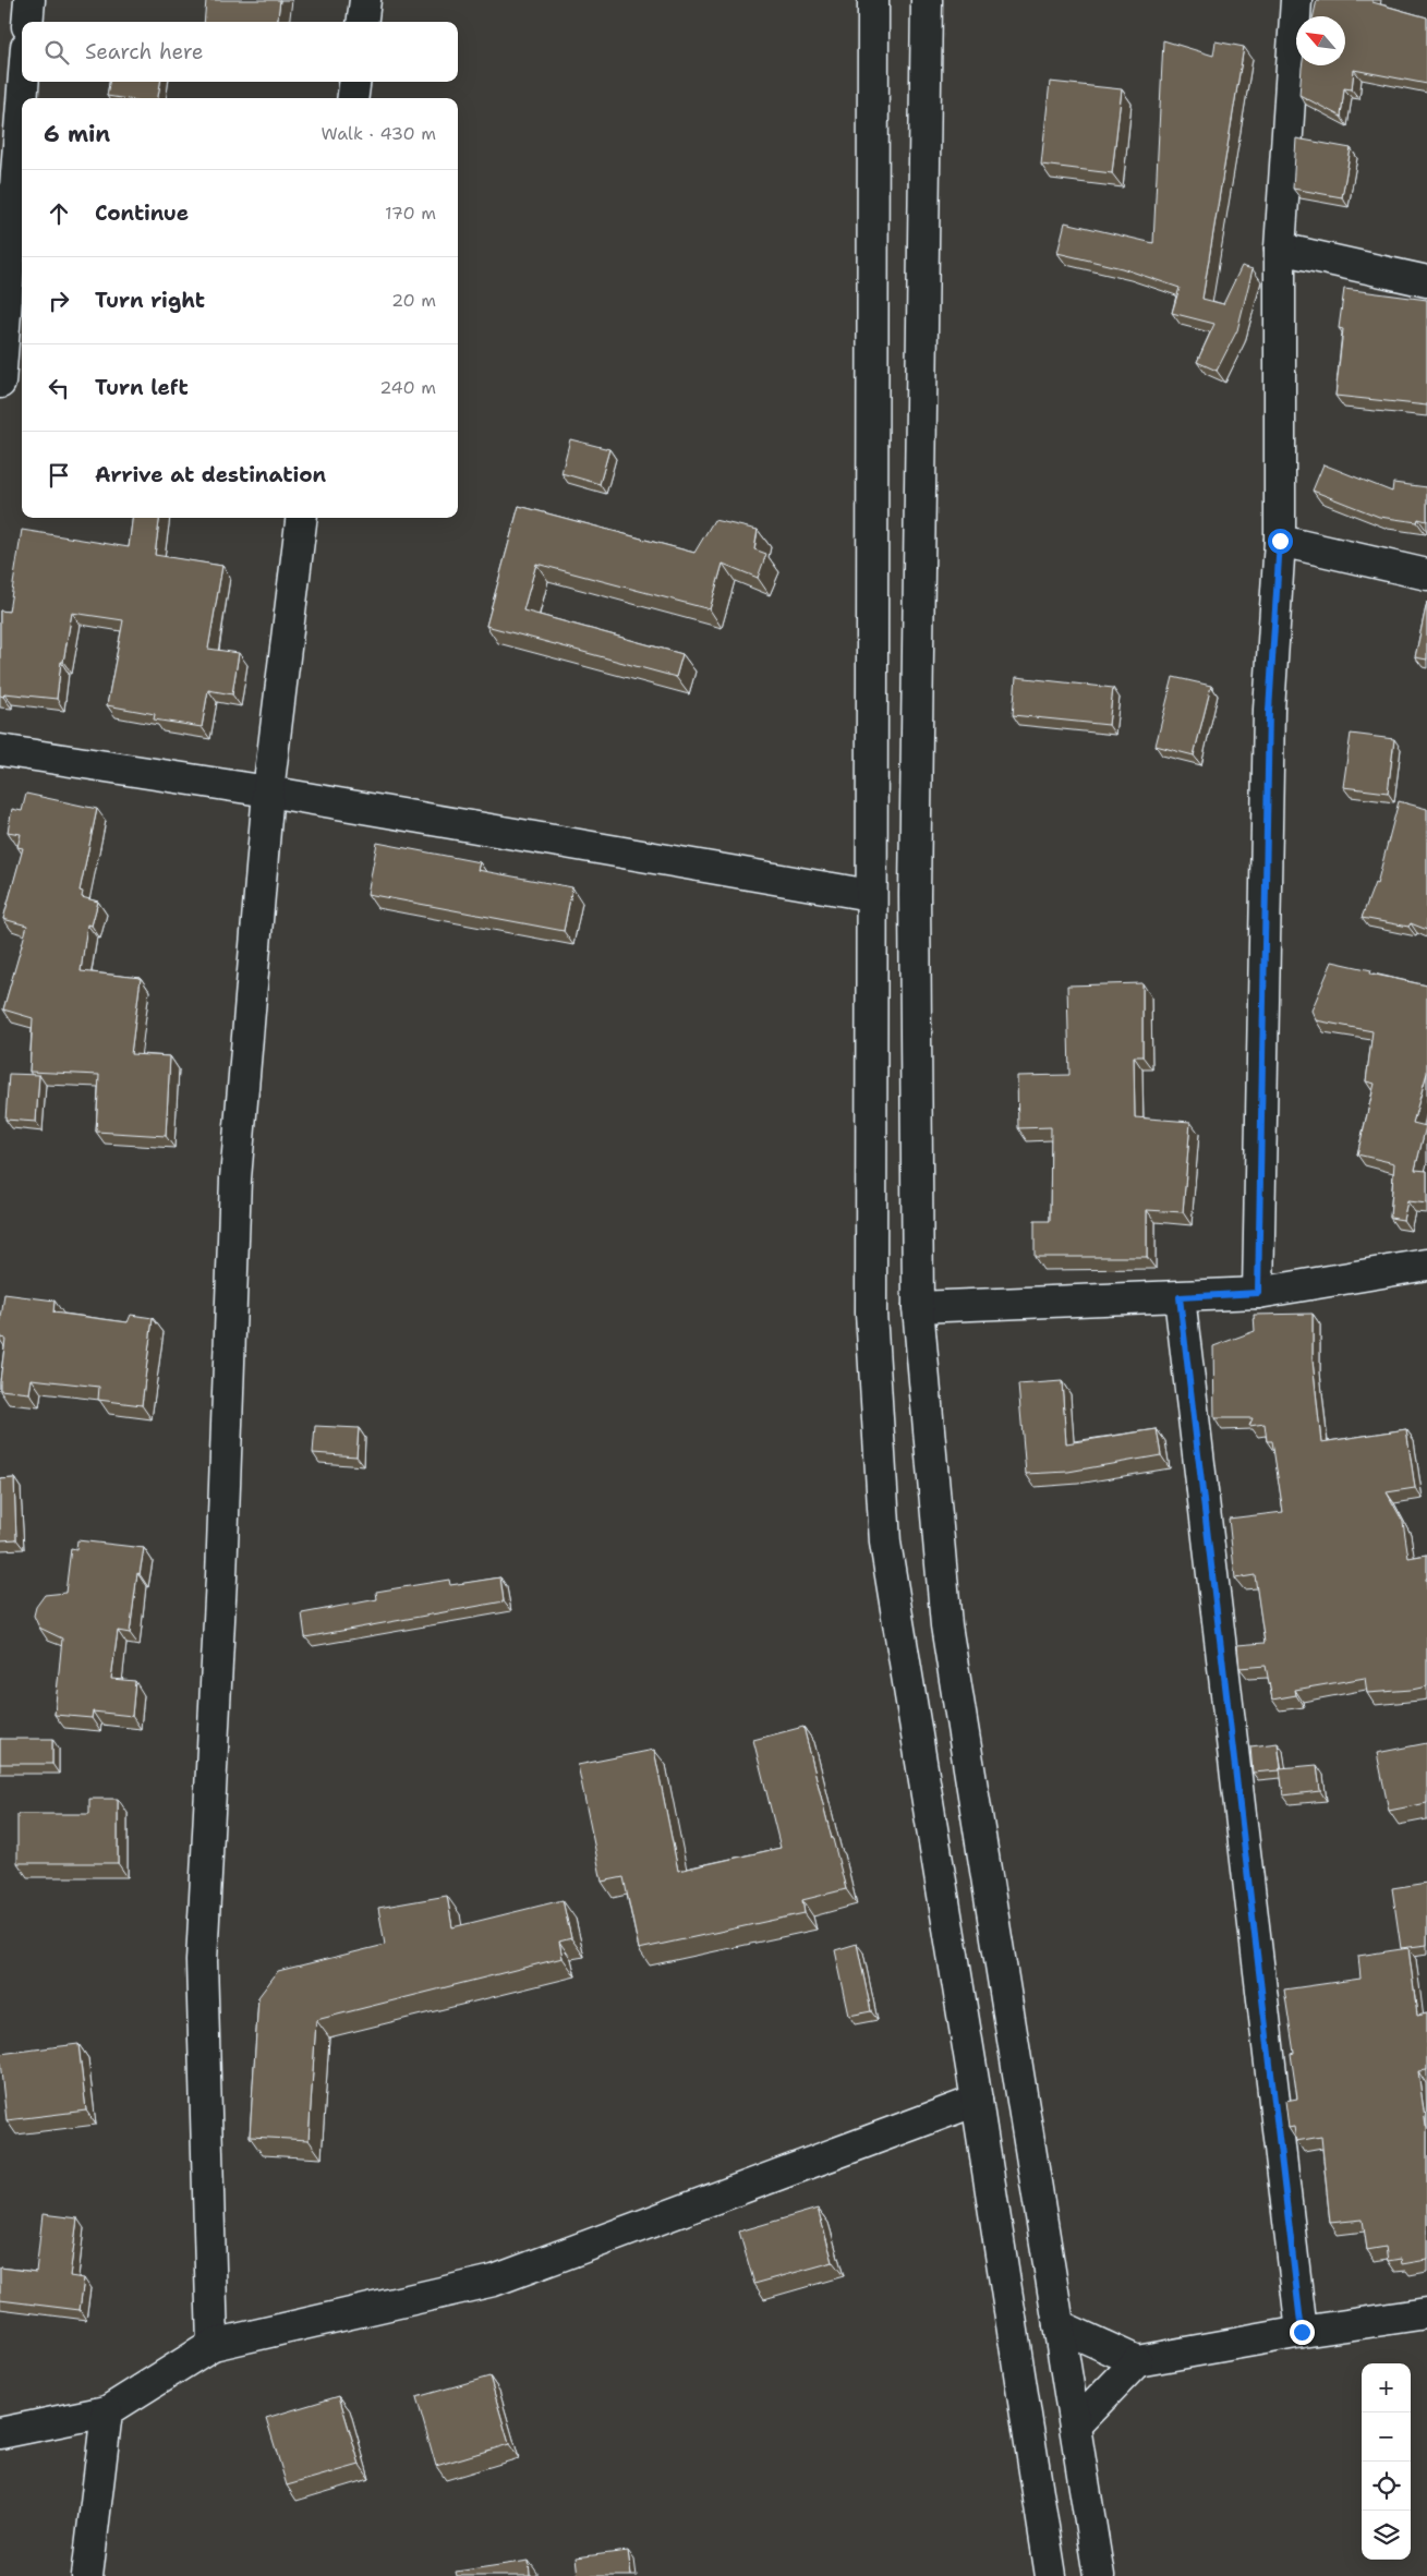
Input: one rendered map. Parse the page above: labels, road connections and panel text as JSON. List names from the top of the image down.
{
  "north": "top left",
  "page": {
    "search": "Search here",
    "heading": ["6 min", "Walk · 430 m"],
    "list": [
      ["Continue", "170 m"],
      ["Turn right", "20 m"],
      ["Turn left", "240 m"],
      "Arrive at destination"
    ],
    "map_buttons": ["+", "−"]
  }
}
